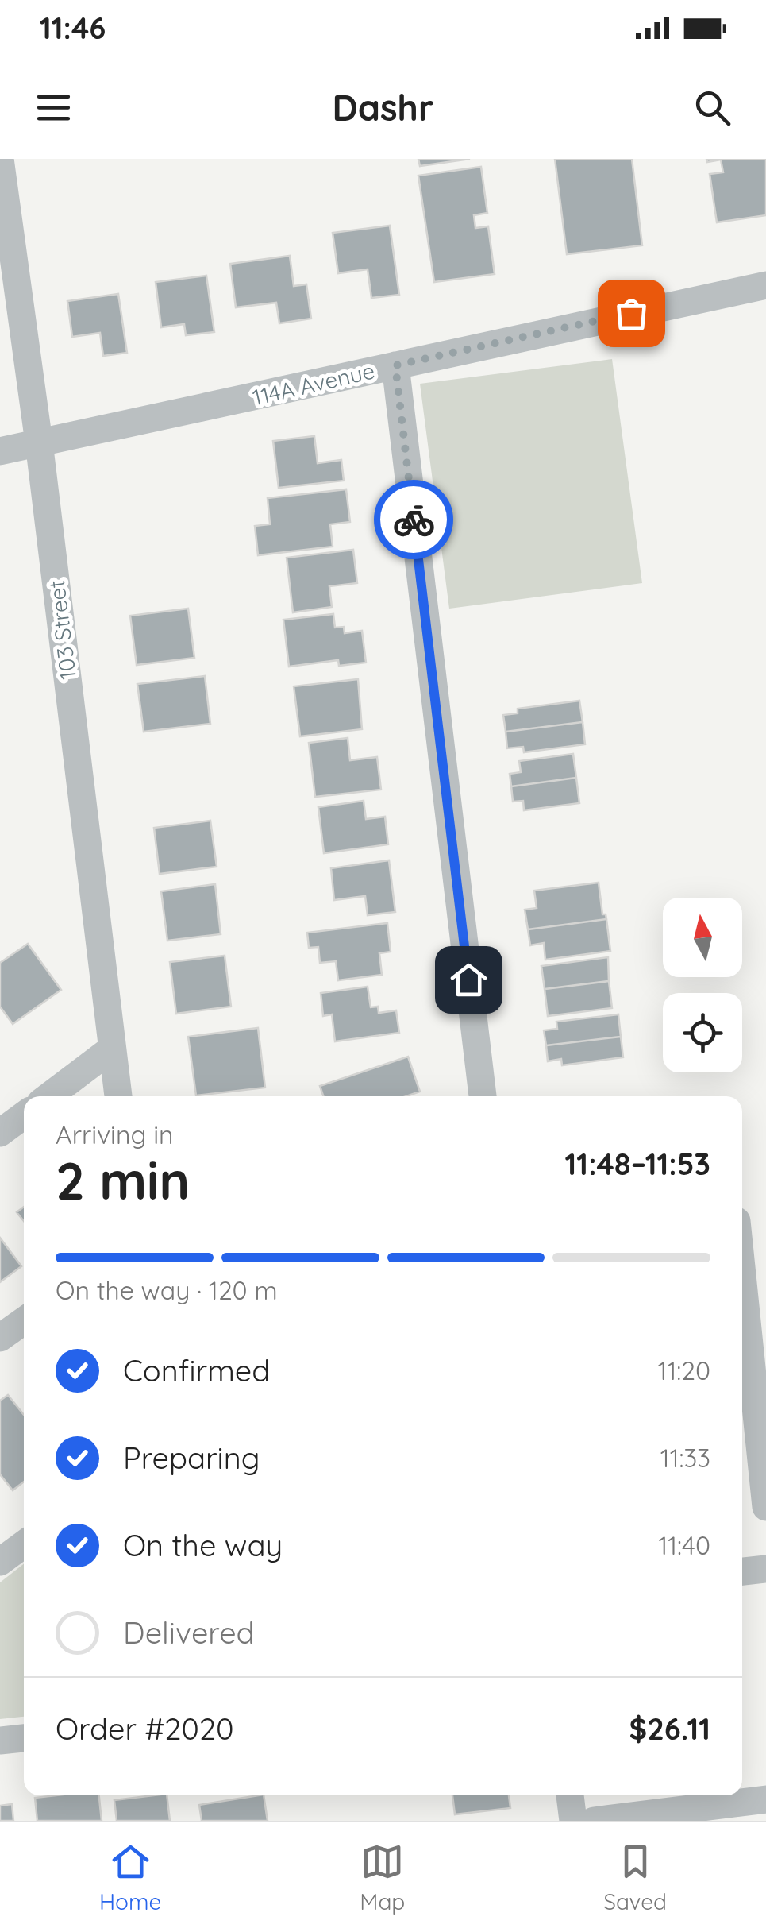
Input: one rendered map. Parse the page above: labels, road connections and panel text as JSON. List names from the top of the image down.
{
  "streets": {
    "street": ["114A Avenue", "103 Street"]
  },
  "crossings": [
    ["114A Avenue", "103 Street"]
  ],
  "north": "top",
  "page": {
    "status": "11:46",
    "header": "Dashr",
    "heading": ["2 min", "Arriving in", "11:48–11:53"],
    "panel": ["Order #2020", "$26.11"],
    "bar": "On the way · 120 m",
    "list": [
      ["Confirmed", "11:20"],
      ["Preparing", "11:33"],
      ["On the way", "11:40"],
      "Delivered"
    ],
    "tabs": ["Home", "Map", "Saved"]
  }
}
